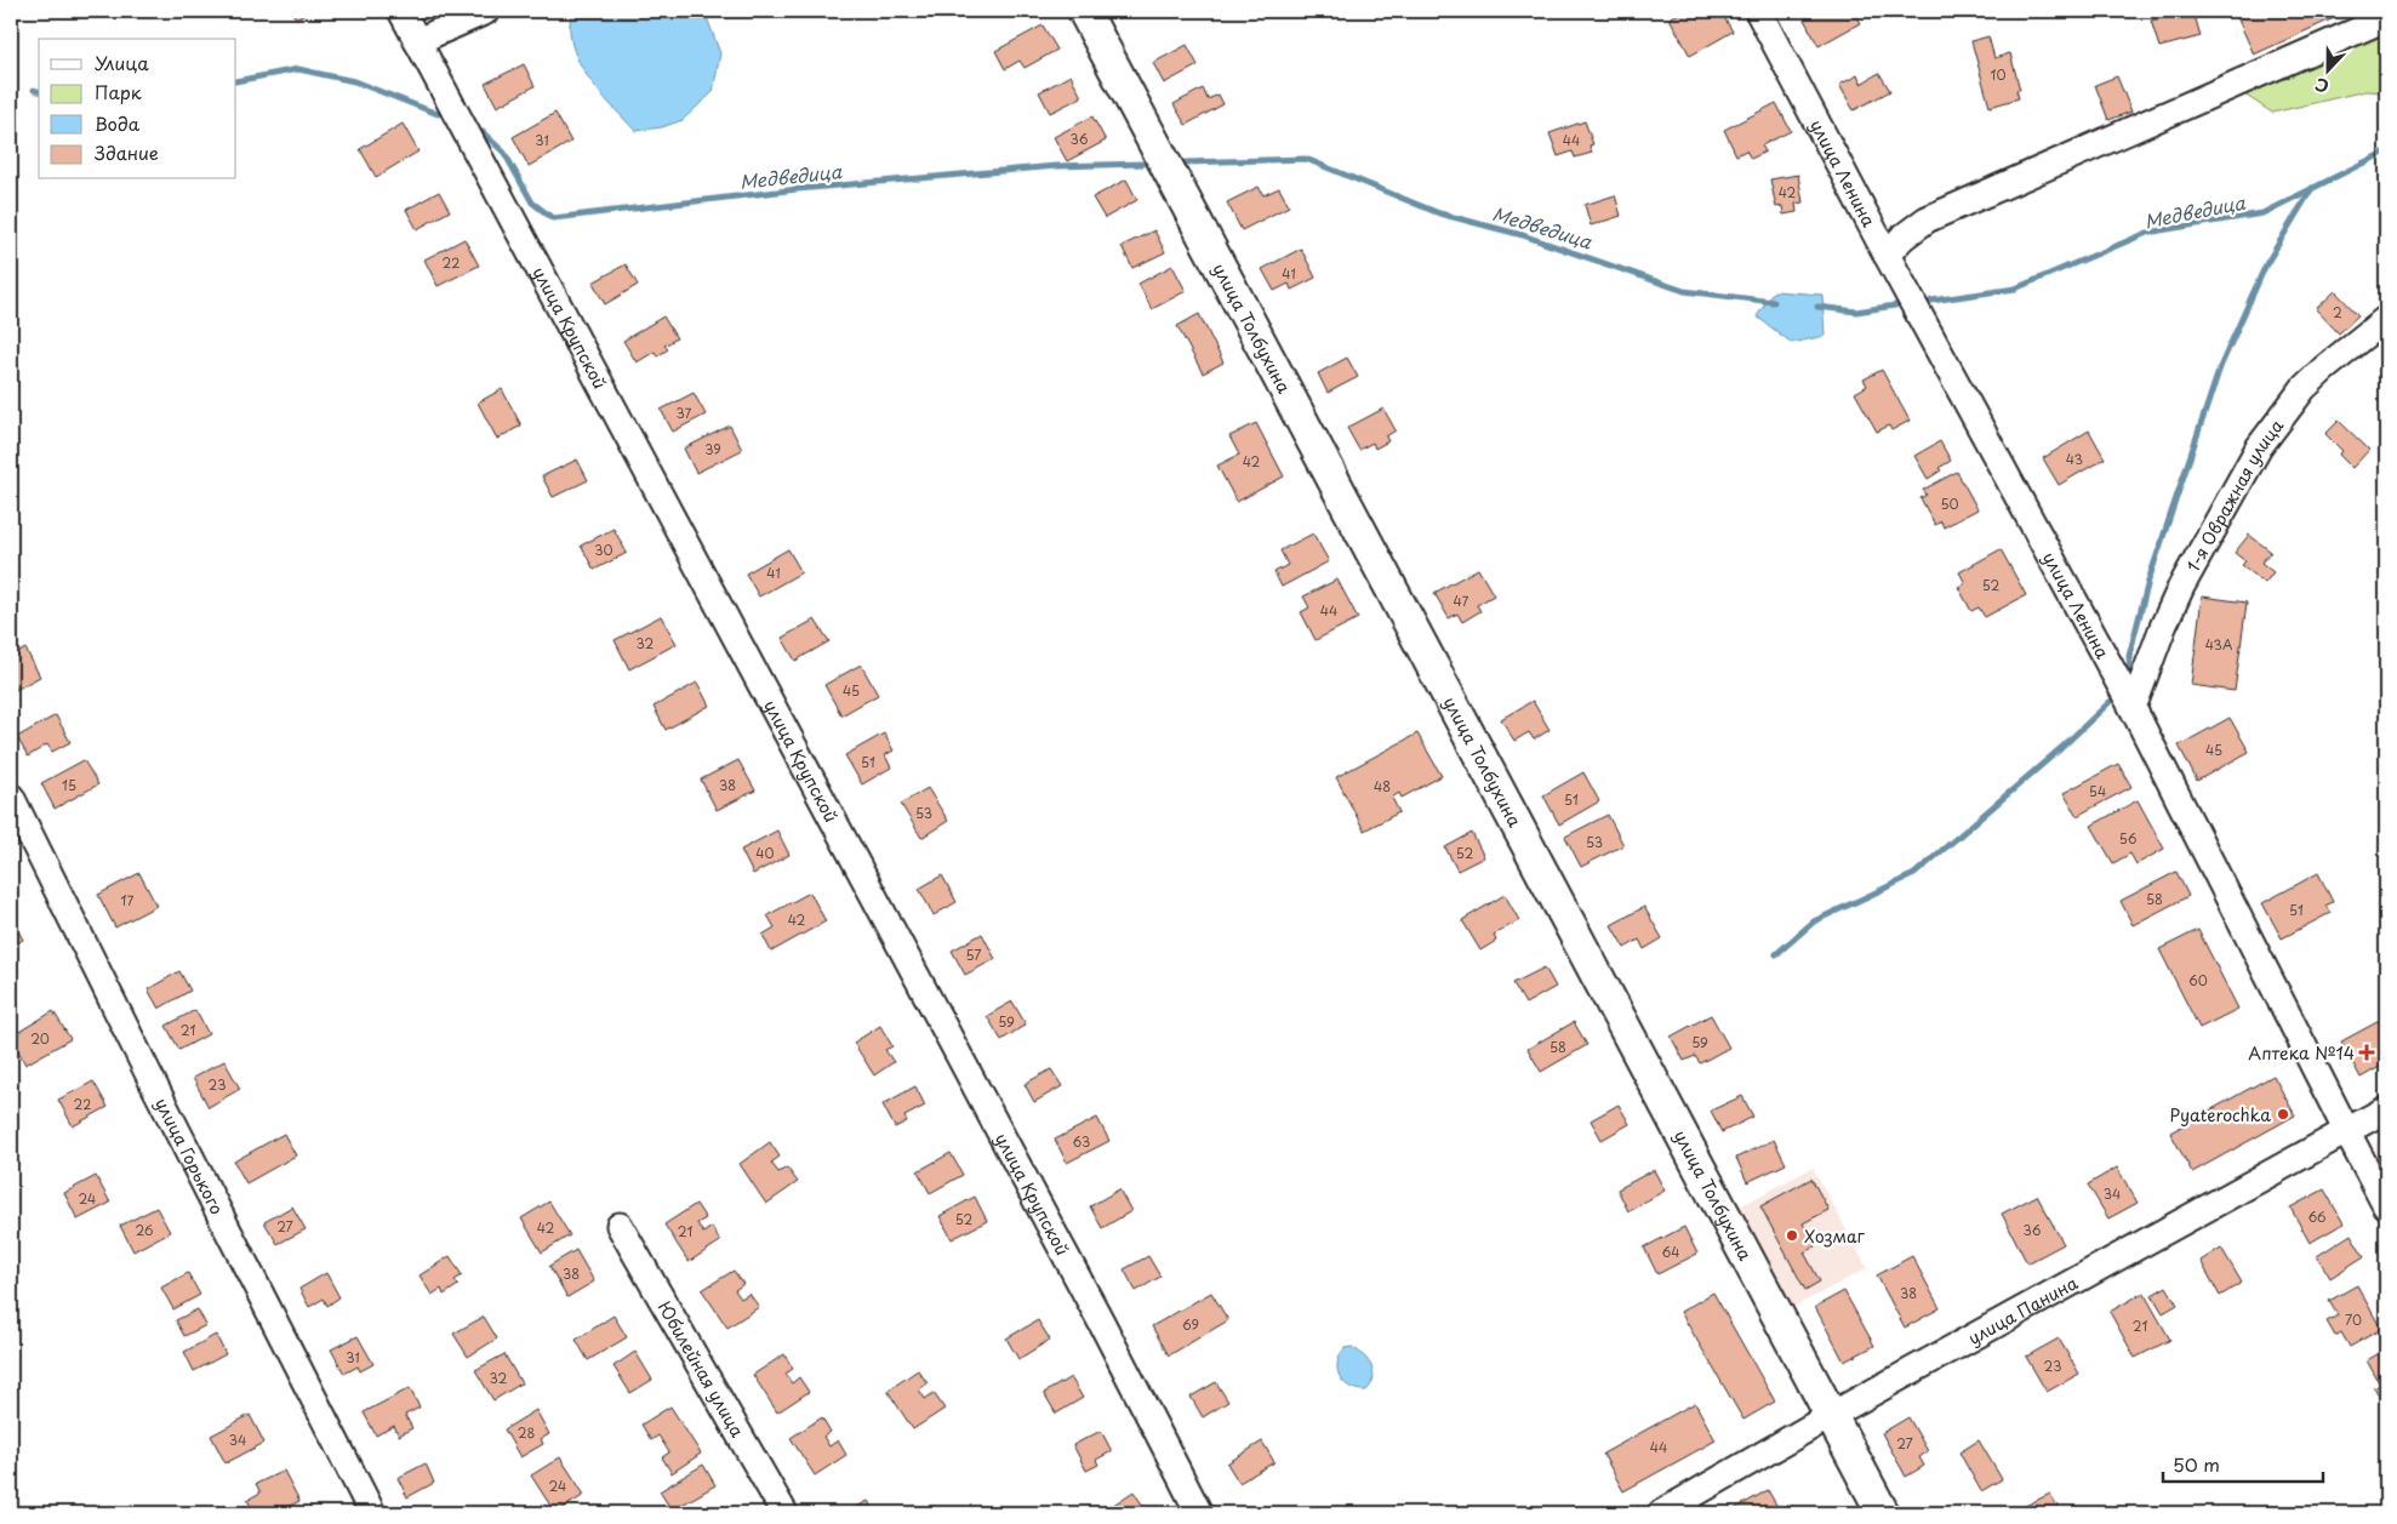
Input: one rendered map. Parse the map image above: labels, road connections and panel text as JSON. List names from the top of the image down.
{
  "streets": {
    "main road": ["улица Толбухина"],
    "street": [
      "улица Ленина",
      "улица Крупской",
      "1-я Овражная улица",
      "улица Горького",
      "улица Панина",
      "Юбилейная улица"
    ]
  },
  "crossings": [
    ["улица Ленина", "1-я Овражная улица"],
    ["улица Ленина", "улица Панина"],
    ["улица Толбухина", "улица Панина"]
  ],
  "water": ["Медведица"],
  "places": {
    "health": ["Аптека №14"],
    "other": ["Pyaterochka", "Хозмаг"]
  },
  "house_numbers": [
    "10",
    "36",
    "31",
    "44",
    "42",
    "22",
    "41",
    "2",
    "37",
    "39",
    "43",
    "42",
    "50",
    "30",
    "41",
    "52",
    "47",
    "44",
    "32",
    "43А",
    "45",
    "45",
    "51",
    "15",
    "38",
    "48",
    "54",
    "51",
    "53",
    "56",
    "53",
    "40",
    "52",
    "58",
    "17",
    "51",
    "42",
    "57",
    "60",
    "59",
    "21",
    "20",
    "59",
    "58",
    "23",
    "22",
    "63",
    "34",
    "24",
    "66",
    "52",
    "27",
    "42",
    "26",
    "36",
    "21",
    "64",
    "38",
    "38",
    "70",
    "69",
    "21",
    "31",
    "23",
    "32",
    "28",
    "34",
    "27",
    "44",
    "24"
  ],
  "legend": [
    "Улица",
    "Парк",
    "Вода",
    "Здание"
  ],
  "scale_bar": "50 m",
  "north": "bottom"
}
